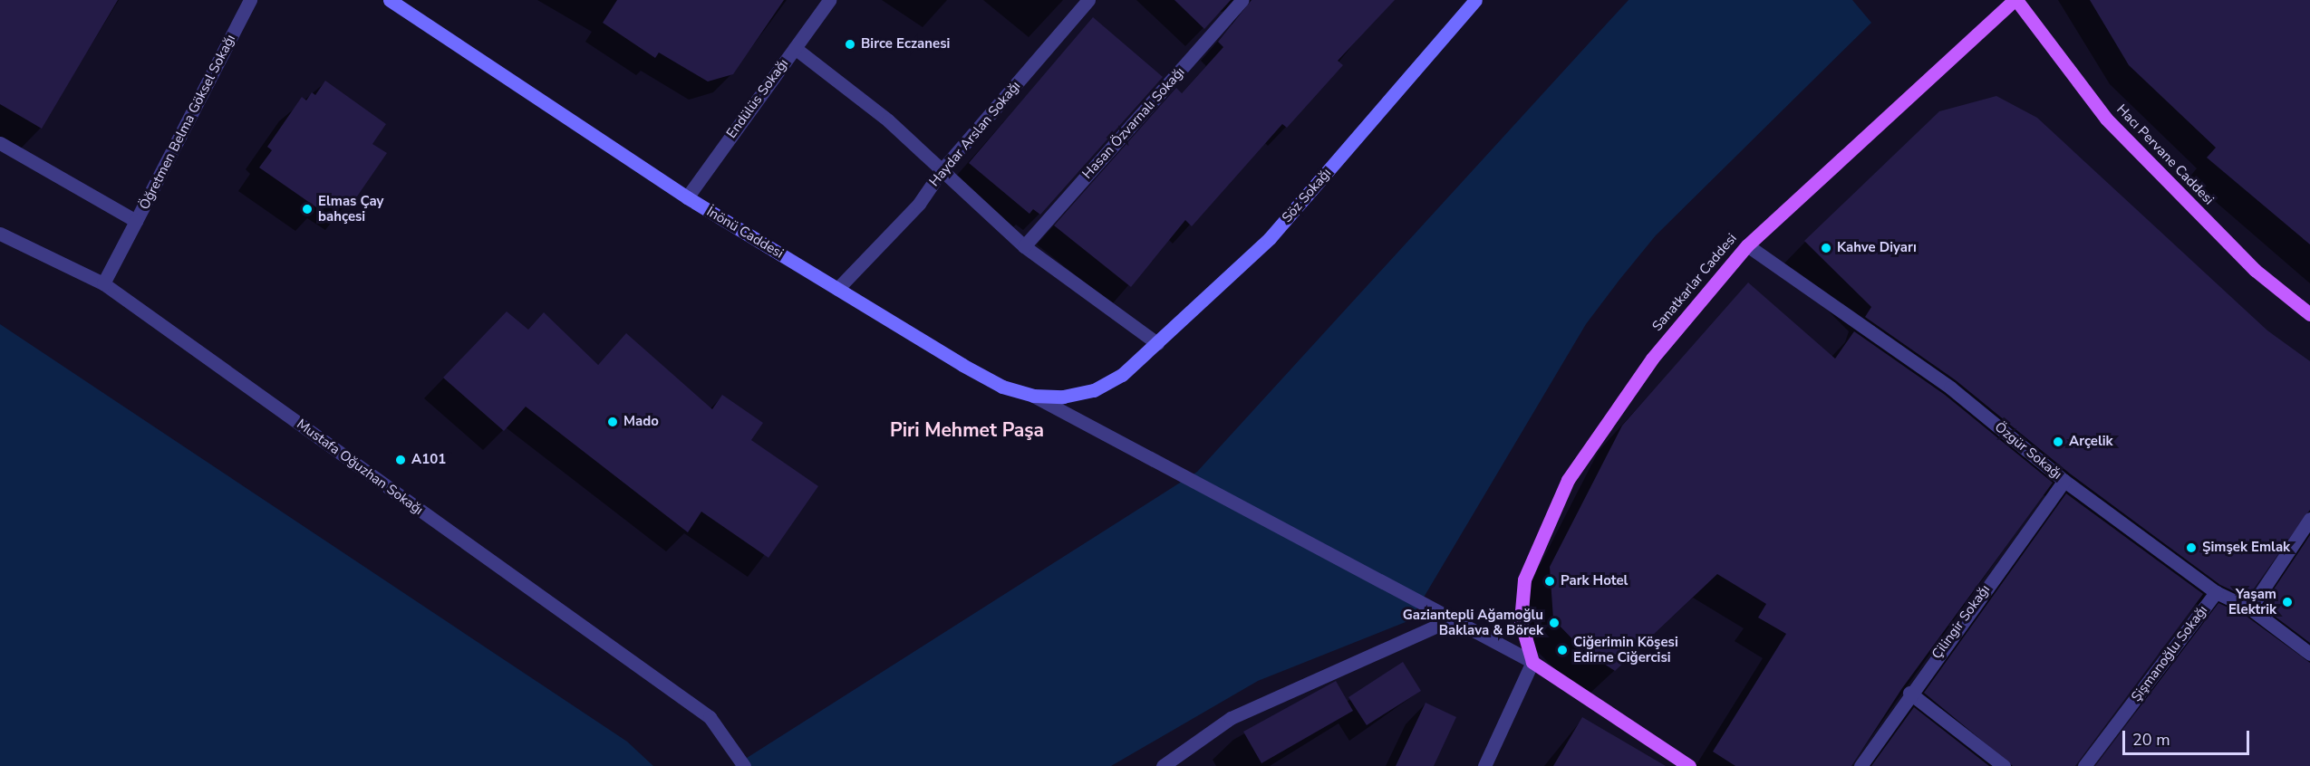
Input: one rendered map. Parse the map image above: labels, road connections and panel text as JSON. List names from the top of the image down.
{
  "streets": {
    "main road": [
      "Hacı Pervane Caddesi",
      "Söz Sokağı",
      "İnönü Caddesi",
      "Sanatkarlar Caddesi"
    ],
    "street": [
      "Endülüs Sokağı",
      "Öğretmen Belma Göksel Sokağı",
      "Hasan Özvarnalı Sokağı",
      "Haydar Arslan Sokağı",
      "Özgür Sokağı",
      "Mustafa Oğuzhan Sokağı",
      "Çilingir Sokağı",
      "Şişmanoğlu Sokağı"
    ]
  },
  "crossings": [
    ["Endülüs Sokağı", "İnönü Caddesi"],
    ["Haydar Arslan Sokağı", "İnönü Caddesi"],
    ["Hacı Pervane Caddesi", "Sanatkarlar Caddesi"],
    ["Söz Sokağı", "İnönü Caddesi"],
    ["Sanatkarlar Caddesi", "Özgür Sokağı"],
    ["Özgür Sokağı", "Çilingir Sokağı"],
    ["Özgür Sokağı", "Şişmanoğlu Sokağı"]
  ],
  "districts": ["Piri Mehmet Paşa"],
  "places": [
    "Birce Eczanesi",
    "Elmas Çay bahçesi",
    "Kahve Diyarı",
    "Mado",
    "Arçelik",
    "A101",
    "Şimşek Emlak",
    "Park Hotel",
    "Yaşam Elektrik",
    "Gaziantepli Ağamoğlu Baklava & Börek",
    "Ciğerimin Köşesi Edirne Ciğercisi"
  ],
  "scale_bar": "20 m"
}
